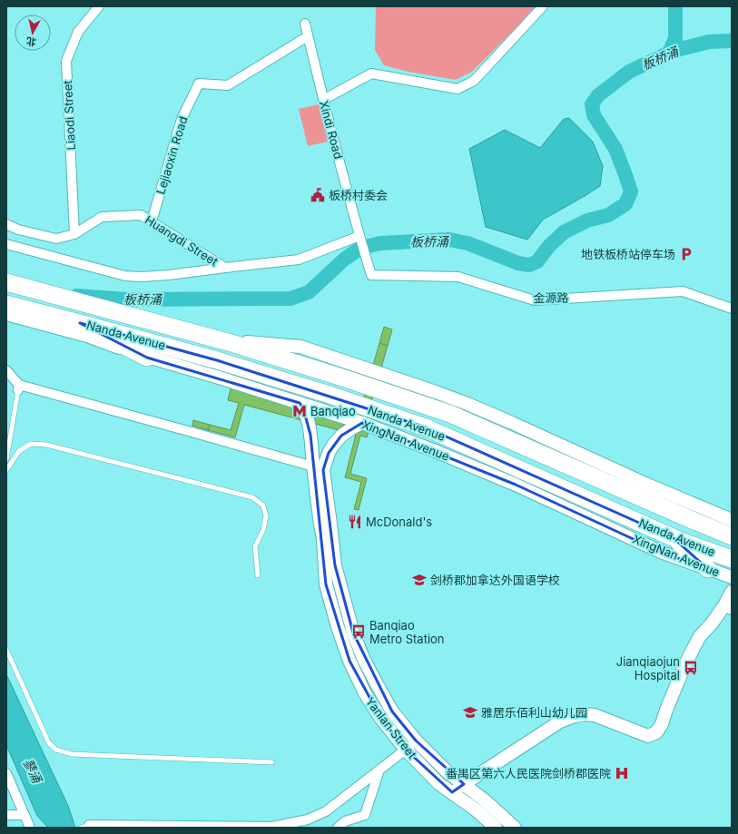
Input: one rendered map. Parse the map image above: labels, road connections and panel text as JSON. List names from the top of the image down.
{
  "streets": {
    "highway": ["Nanda Avenue"],
    "street": [
      "Liaodi Street",
      "Xindi Road",
      "Lejiaoxin Road",
      "Huangdi Street",
      "金源路",
      "XingNan Avenue",
      "Yanlan Street"
    ]
  },
  "crossings": [
    ["Liaodi Street", "Huangdi Street"],
    ["Xindi Road", "Lejiaoxin Road"],
    ["Xindi Road", "金源路"],
    ["Lejiaoxin Road", "Huangdi Street"],
    ["Nanda Avenue", "XingNan Avenue"]
  ],
  "water": ["板桥涌", "蓼涌"],
  "places": {
    "public building": ["板桥村委会"],
    "parking": ["地铁板桥站停车场"],
    "metro station": ["Banqiao"],
    "restaurant": ["McDonald's"],
    "school or university": ["剑桥郡加拿达外国语学校", "雅居乐佰利山幼儿园"],
    "bus stop": ["Banqiao Metro Station", "Jianqiaojun Hospital"],
    "hospital": ["番禺区第六人民医院剑桥郡医院"]
  },
  "north": "bottom"
}
